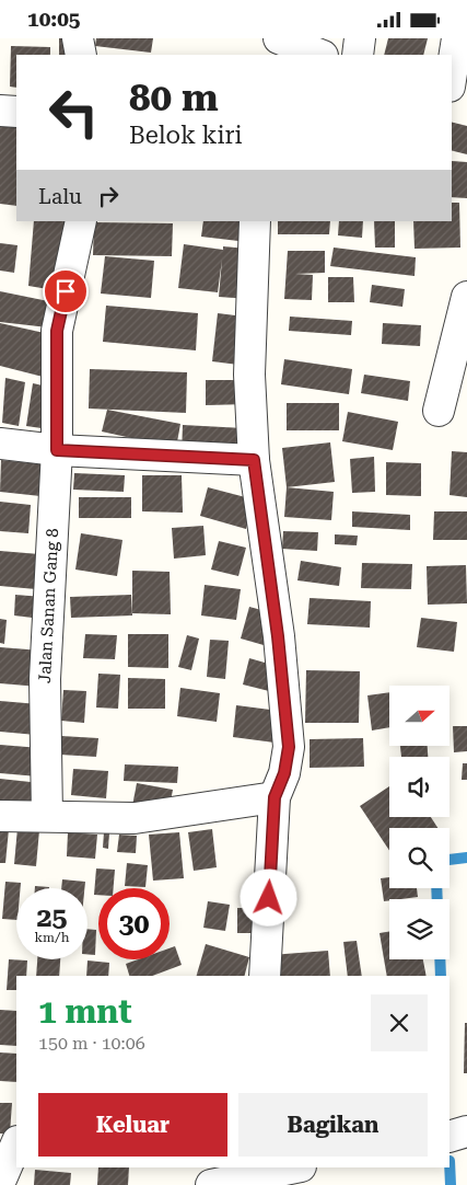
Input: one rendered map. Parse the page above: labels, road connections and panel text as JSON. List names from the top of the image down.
{
  "streets": {
    "street": ["Jalan Sanan Gang 8"]
  },
  "north": "right",
  "page": {
    "status": "10:05",
    "turn": ["80 m", "Belok kiri"],
    "then": "Lalu",
    "speed": "25 km/h",
    "limit": "30",
    "heading": ["1 mnt", "150 m · 10:06"],
    "buttons": ["Keluar", "Bagikan"]
  }
}
